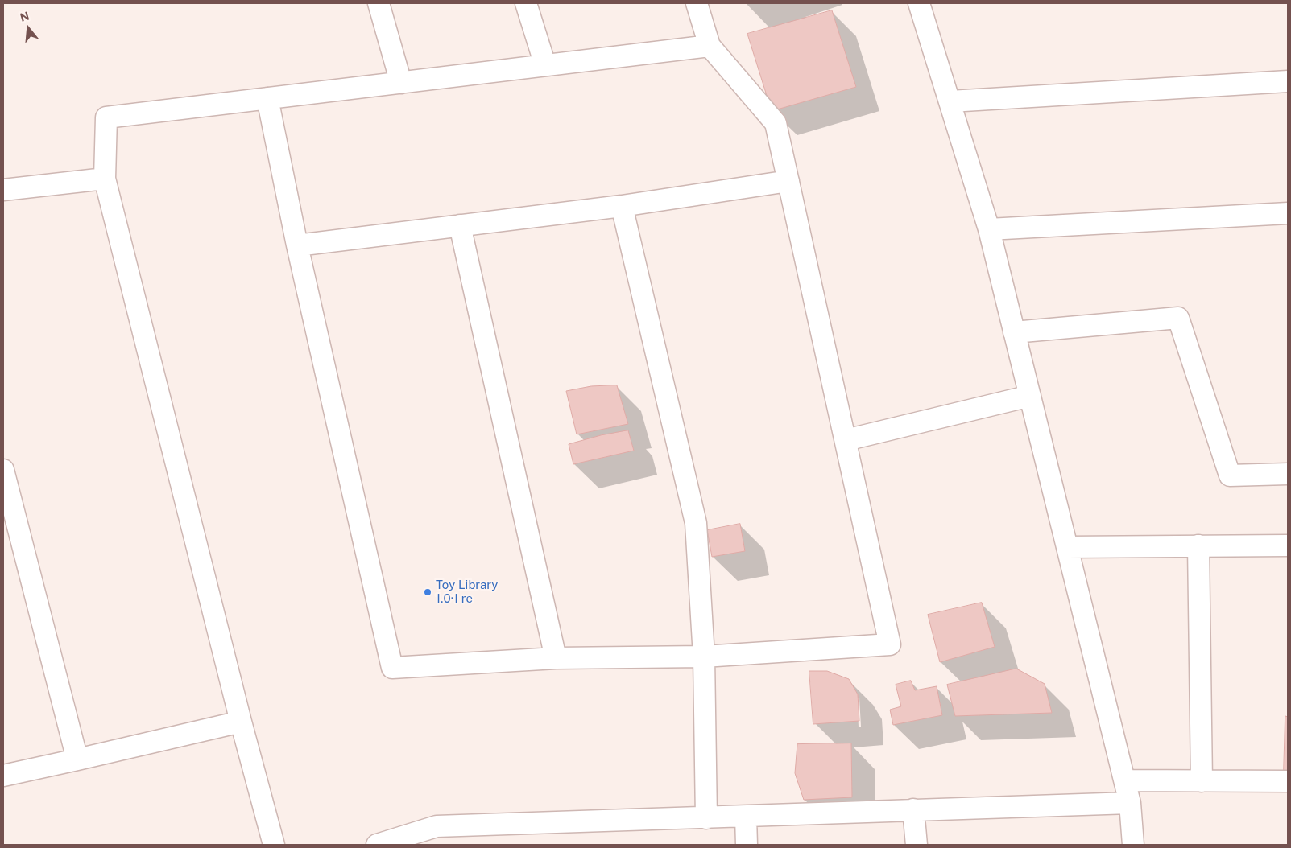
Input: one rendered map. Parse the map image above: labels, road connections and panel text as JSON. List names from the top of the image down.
{
  "places": ["Toy Library 1.0·1 re"],
  "north": "top"
}
